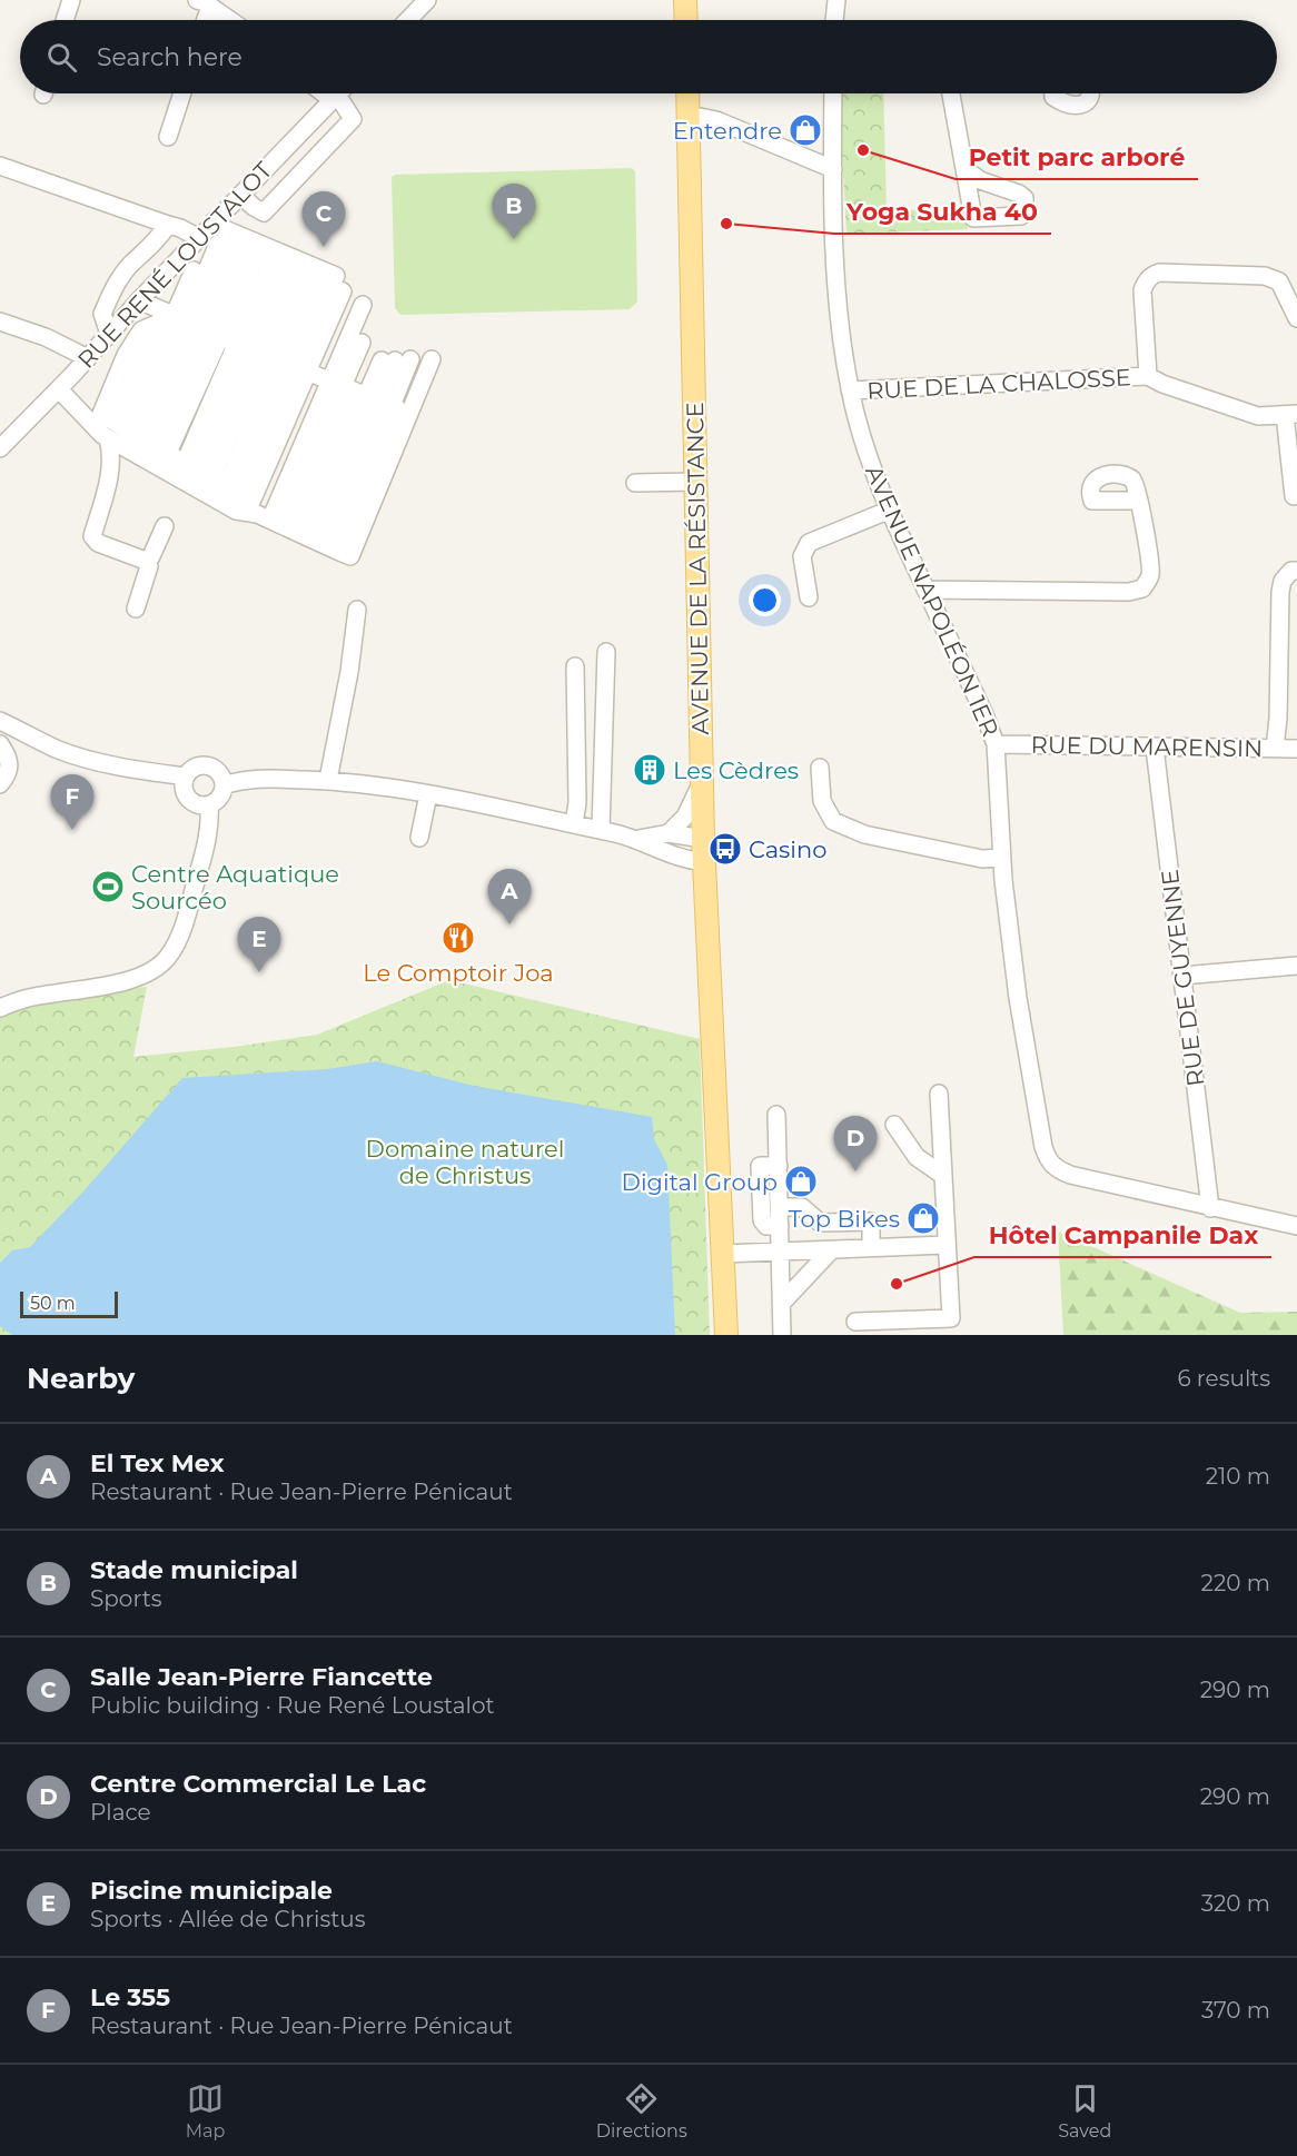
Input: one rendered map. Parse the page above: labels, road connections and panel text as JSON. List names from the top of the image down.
{
  "streets": {
    "main road": ["AVENUE DE LA RÉSISTANCE"],
    "street": [
      "RUE RENÉ LOUSTALOT",
      "RUE DE LA CHALOSSE",
      "AVENUE NAPOLÉON 1ER",
      "RUE DU MARENSIN",
      "RUE DE GUYENNE"
    ]
  },
  "crossings": [
    ["RUE DE LA CHALOSSE", "AVENUE NAPOLÉON 1ER"],
    ["AVENUE NAPOLÉON 1ER", "RUE DU MARENSIN"],
    ["AVENUE NAPOLÉON 1ER", "RUE DE GUYENNE"],
    ["RUE DU MARENSIN", "RUE DE GUYENNE"]
  ],
  "parks": ["Domaine naturel de Christus"],
  "places": {
    "shop": ["Entendre", "Digital Group", "Top Bikes"],
    "other": ["Petit parc arboré", "Yoga Sukha 40", "Hôtel Campanile Dax"],
    "building": ["Les Cèdres"],
    "bus stop": ["Casino"],
    "sports": ["Centre Aquatique Sourcéo"],
    "restaurant": ["Le Comptoir Joa"]
  },
  "scale_bar": "50 m",
  "page": {
    "search": "Search here",
    "pins": [
      "B",
      "C",
      "F",
      "A",
      "E",
      "D"
    ],
    "scale": "50 m",
    "heading": ["Nearby", "6 results"],
    "list": [
      {
        "mark": "A",
        "name": "El Tex Mex",
        "note": "Restaurant · Rue Jean-Pierre Pénicaut",
        "value": "210 m"
      },
      {
        "mark": "B",
        "name": "Stade municipal",
        "note": "Sports",
        "value": "220 m"
      },
      {
        "mark": "C",
        "name": "Salle Jean-Pierre Fiancette",
        "note": "Public building · Rue René Loustalot",
        "value": "290 m"
      },
      {
        "mark": "D",
        "name": "Centre Commercial Le Lac",
        "note": "Place",
        "value": "290 m"
      },
      {
        "mark": "E",
        "name": "Piscine municipale",
        "note": "Sports · Allée de Christus",
        "value": "320 m"
      },
      {
        "mark": "F",
        "name": "Le 355",
        "note": "Restaurant · Rue Jean-Pierre Pénicaut",
        "value": "370 m"
      }
    ],
    "nav": ["Map", "Directions", "Saved"]
  }
}
